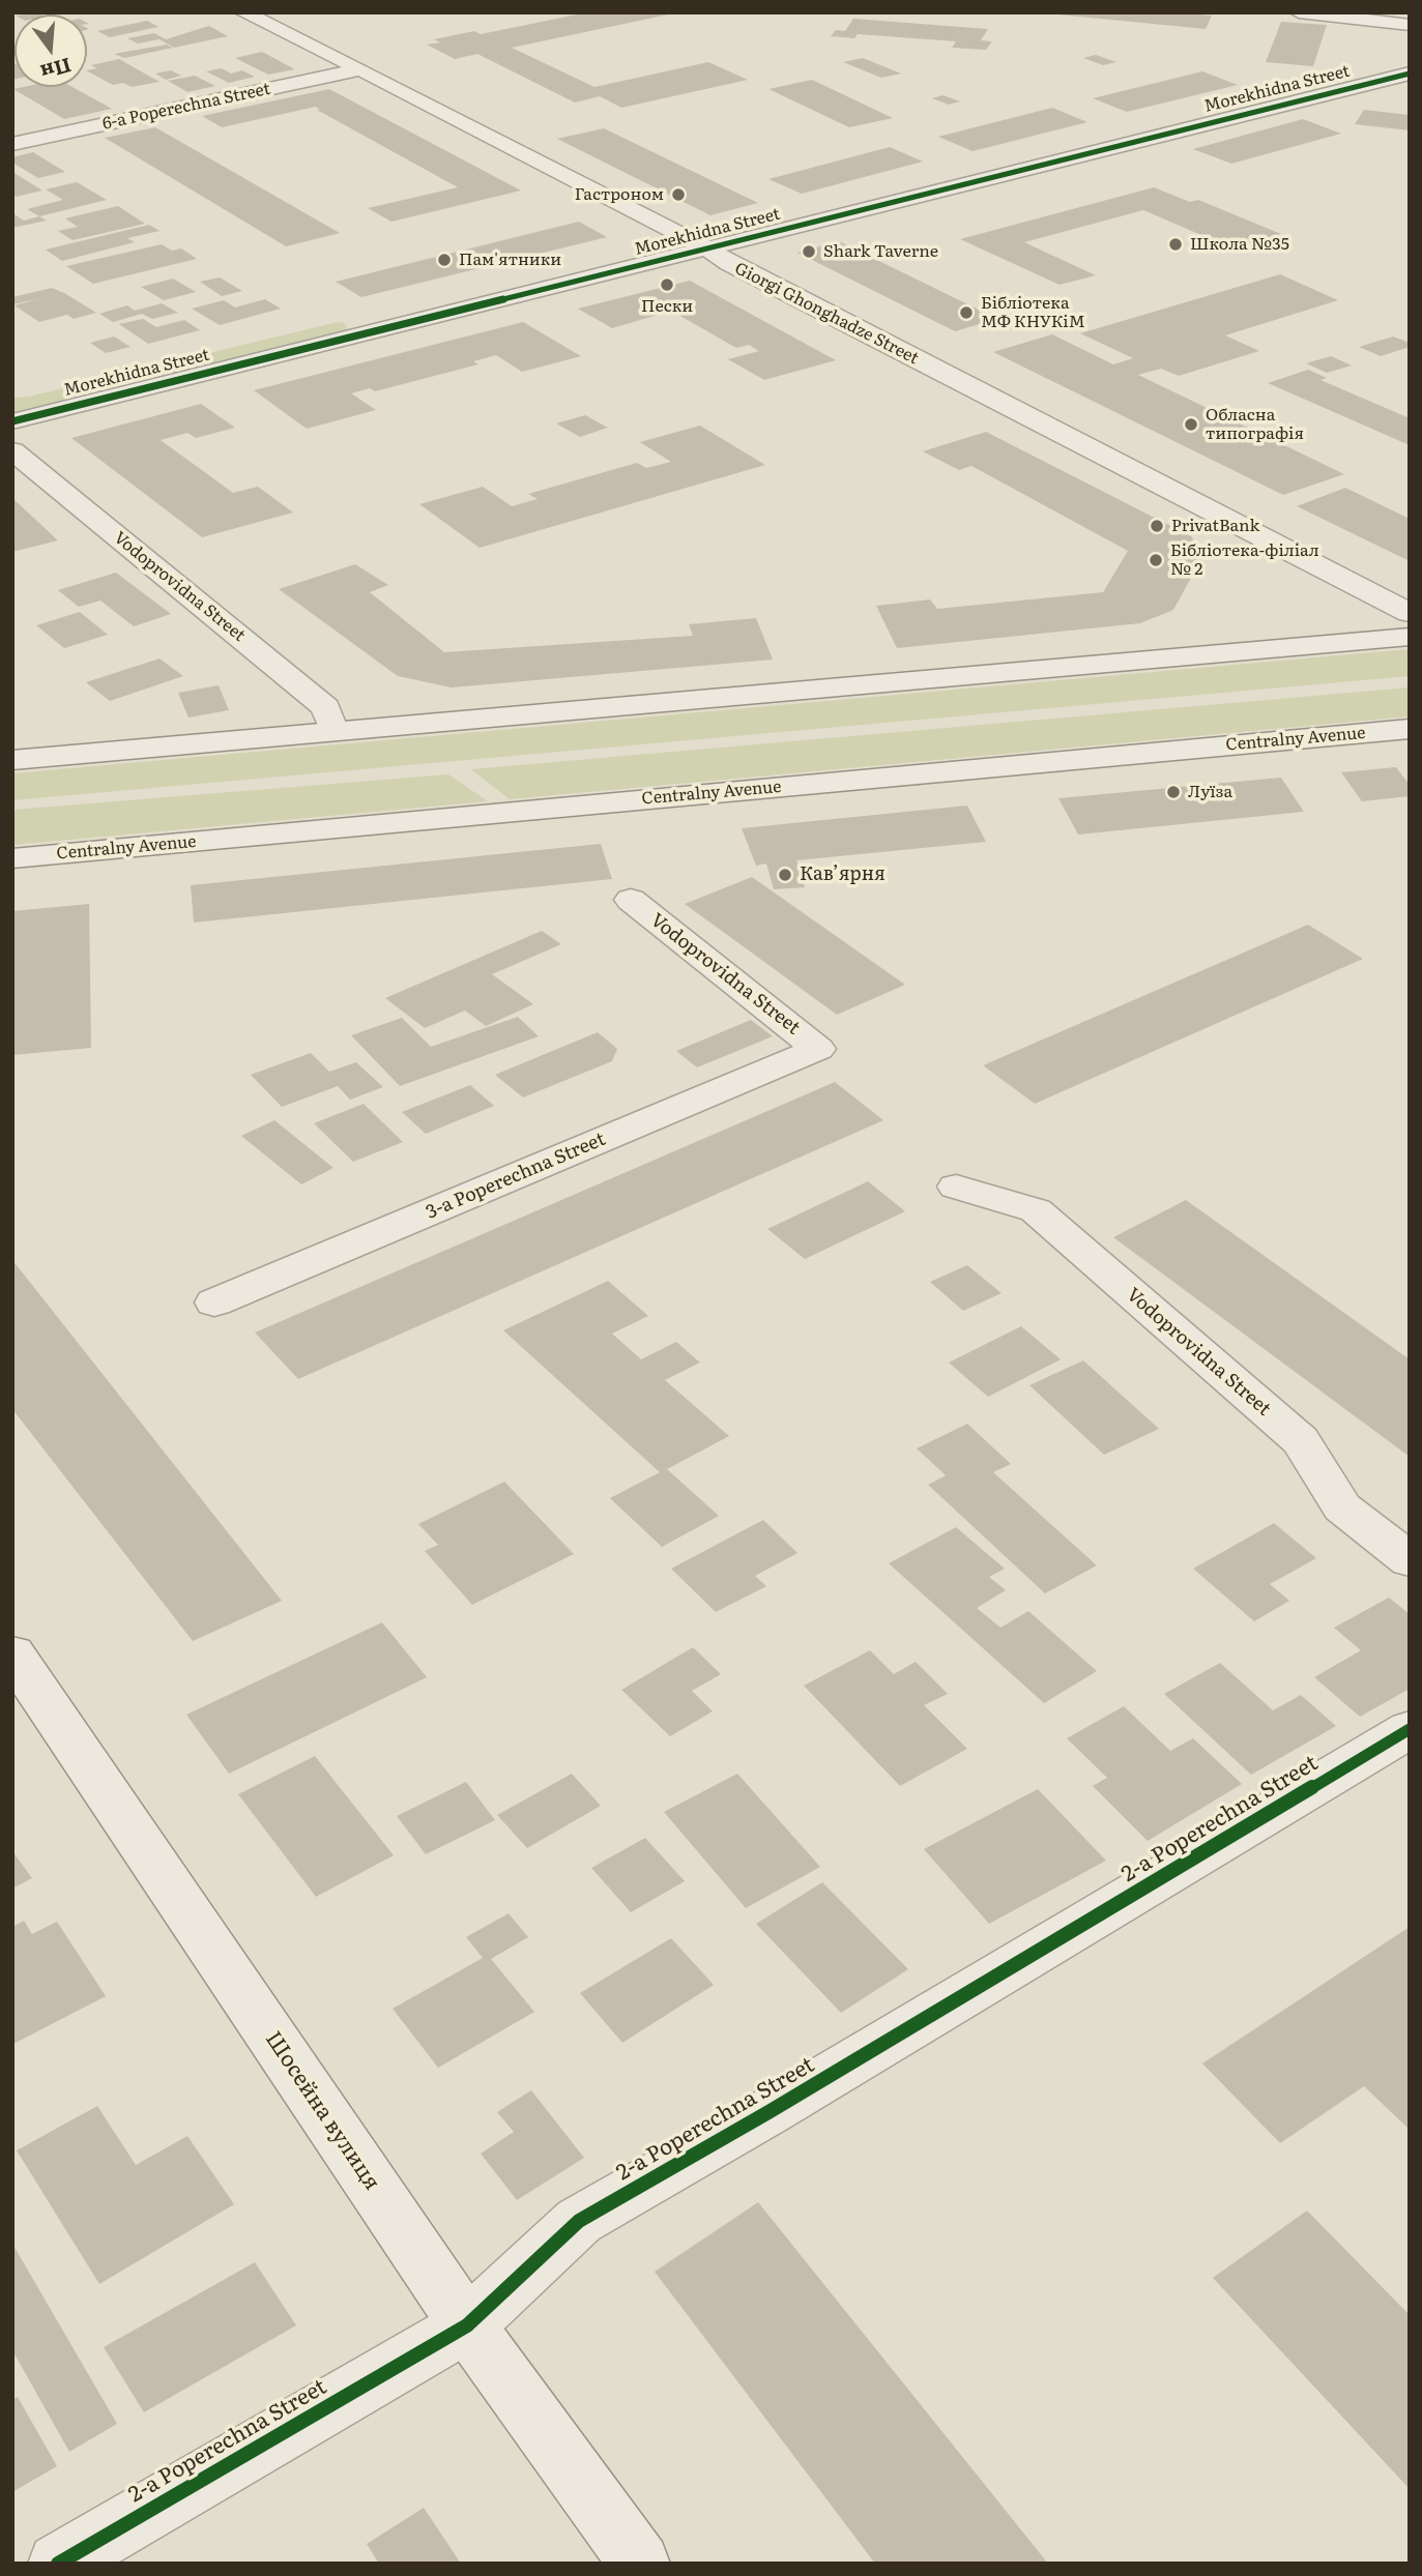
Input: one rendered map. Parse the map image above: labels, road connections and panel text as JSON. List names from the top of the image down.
{
  "streets": {
    "street": [
      "Morekhidna Street",
      "6-a Poperechna Street",
      "Giorgi Ghonghadze Street",
      "Vodoprovidna Street",
      "Centralny Avenue",
      "3-a Poperechna Street",
      "2-a Poperechna Street",
      "Шосейна вулиця"
    ]
  },
  "crossings": [
    ["Morekhidna Street", "Giorgi Ghonghadze Street"],
    ["6-a Poperechna Street", "Giorgi Ghonghadze Street"],
    ["Vodoprovidna Street", "3-a Poperechna Street"],
    ["2-a Poperechna Street", "Шосейна вулиця"]
  ],
  "places": [
    "Гастроном",
    "Школа №35",
    "Shark Taverne",
    "Пам'ятники",
    "Пески",
    "Бібліотека МФ КНУКіМ",
    "Обласна типографія",
    "PrivatBank",
    "Бібліотека-філіал № 2",
    "Луїза",
    "Кав’ярня"
  ],
  "north": "bottom"
}
